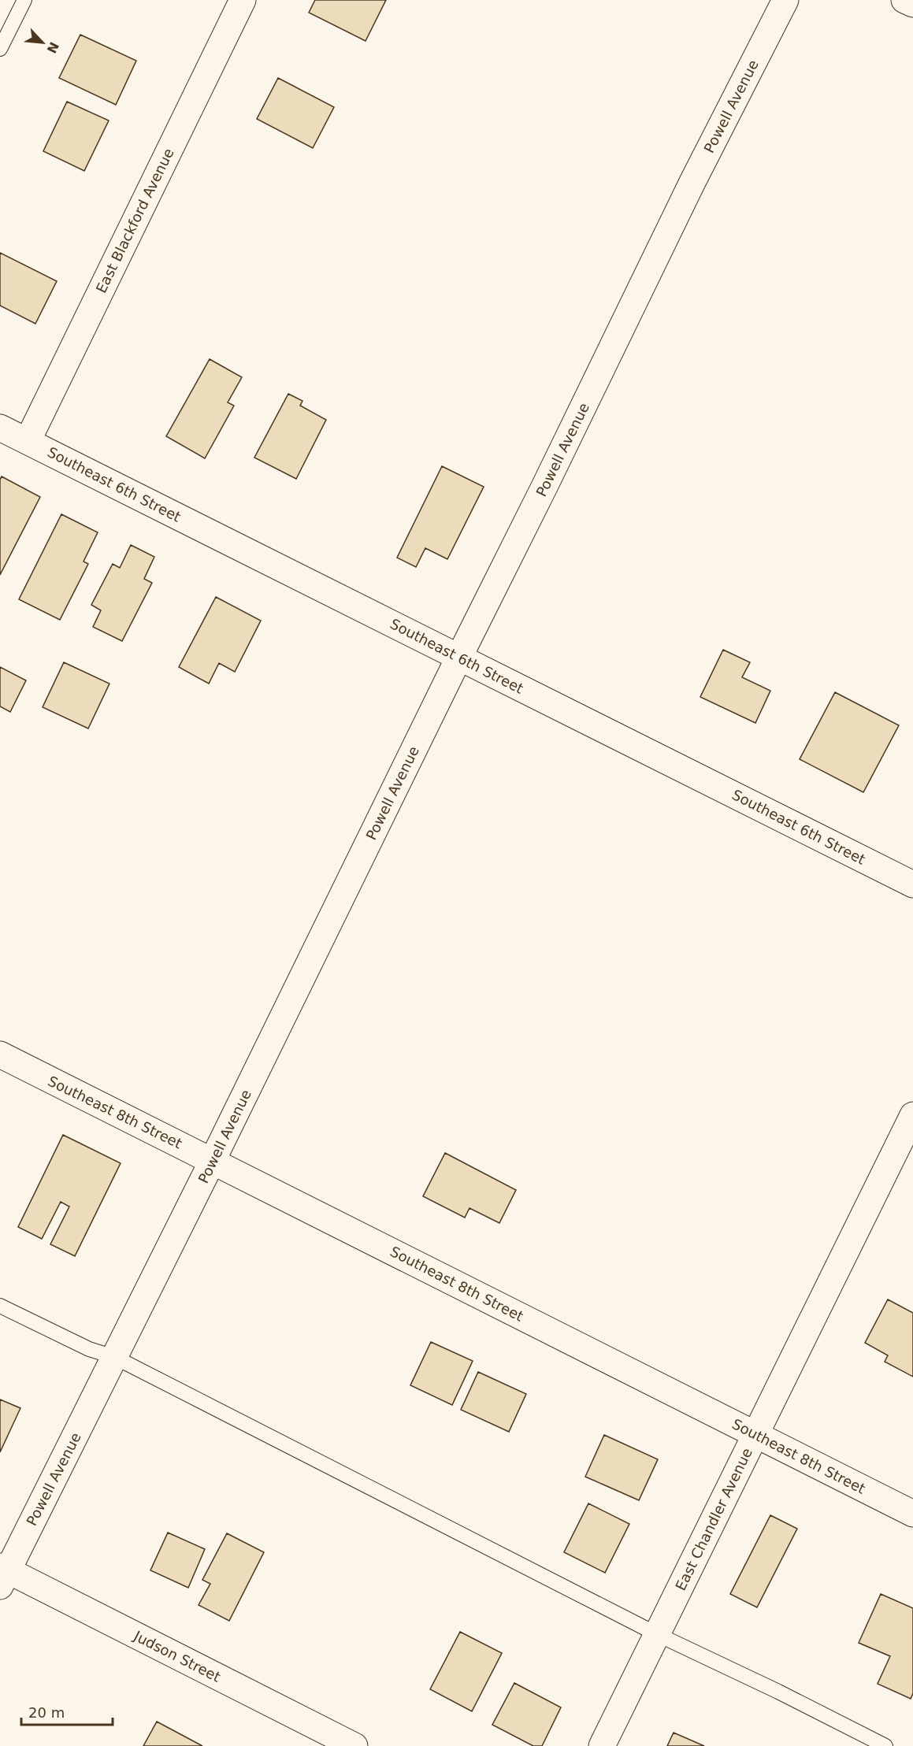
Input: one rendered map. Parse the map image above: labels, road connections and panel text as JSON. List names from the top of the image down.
{
  "streets": {
    "street": [
      "Powell Avenue",
      "East Blackford Avenue",
      "Southeast 6th Street",
      "Southeast 8th Street",
      "East Chandler Avenue",
      "Judson Street"
    ]
  },
  "crossings": [
    ["Powell Avenue", "Southeast 6th Street"],
    ["Powell Avenue", "Southeast 8th Street"],
    ["Powell Avenue", "Judson Street"],
    ["East Blackford Avenue", "Southeast 6th Street"],
    ["Southeast 8th Street", "East Chandler Avenue"]
  ],
  "scale_bar": "20 m",
  "north": "bottom right"
}
